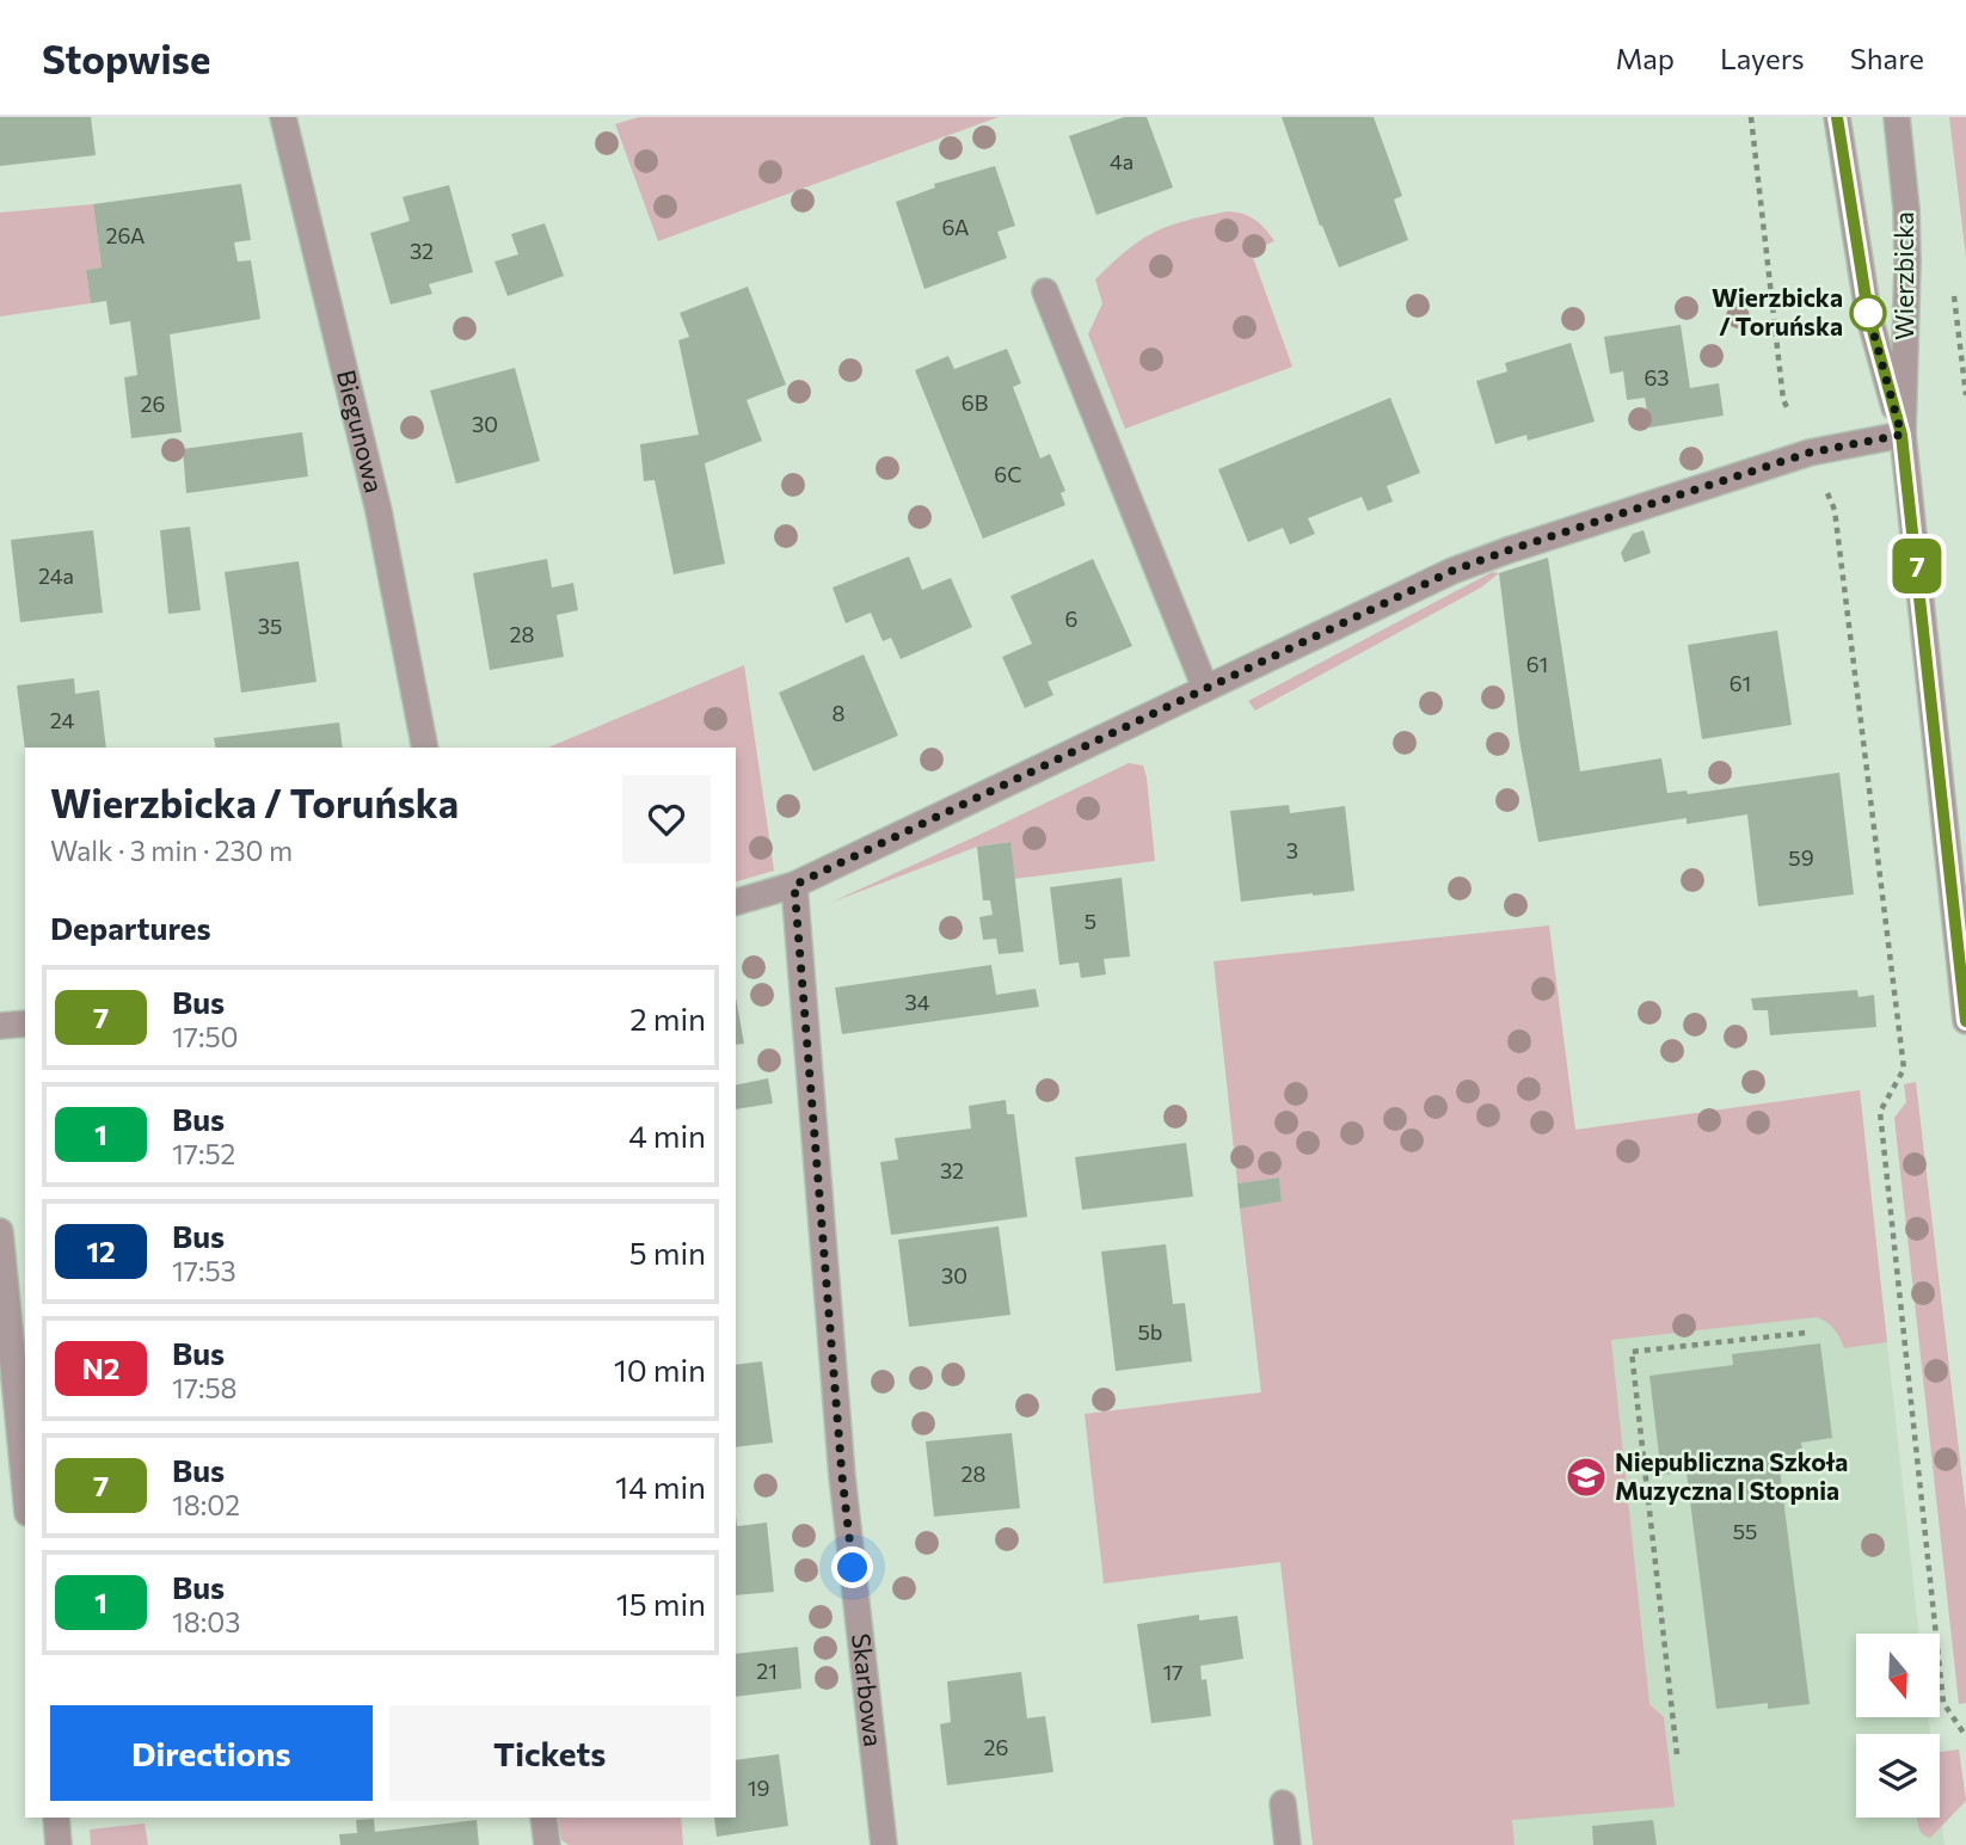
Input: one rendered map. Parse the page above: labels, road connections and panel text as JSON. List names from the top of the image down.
{
  "streets": {
    "street": ["Wierzbicka", "Biegunowa", "Skarbowa"]
  },
  "places": {
    "other": ["Wierzbicka / Toruńska"],
    "school or university": ["Niepubliczna Szkoła Muzyczna I Stopnia"]
  },
  "lines": ["bus line 7"],
  "house_numbers": [
    "4a",
    "6A",
    "26A",
    "32",
    "63",
    "6B",
    "26",
    "30",
    "6C",
    "24a",
    "6",
    "35",
    "28",
    "61",
    "61",
    "8",
    "24",
    "3",
    "59",
    "5",
    "34",
    "32",
    "30",
    "5b",
    "28",
    "55",
    "21",
    "17",
    "26",
    "19"
  ],
  "north": "bottom",
  "page": {
    "header": "Stopwise",
    "nav": ["Map", "Layers", "Share"],
    "on_map": "7",
    "heading": [
      ["Wierzbicka / Toruńska", "Walk · 3 min · 230 m"],
      "Departures"
    ],
    "list": [
      {
        "mark": "7",
        "name": "Bus",
        "note": "17:50",
        "value": "2 min"
      },
      {
        "mark": "1",
        "name": "Bus",
        "note": "17:52",
        "value": "4 min"
      },
      {
        "mark": "12",
        "name": "Bus",
        "note": "17:53",
        "value": "5 min"
      },
      {
        "mark": "N2",
        "name": "Bus",
        "note": "17:58",
        "value": "10 min"
      },
      {
        "mark": "7",
        "name": "Bus",
        "note": "18:02",
        "value": "14 min"
      },
      {
        "mark": "1",
        "name": "Bus",
        "note": "18:03",
        "value": "15 min"
      }
    ],
    "buttons": ["Directions", "Tickets"]
  }
}
